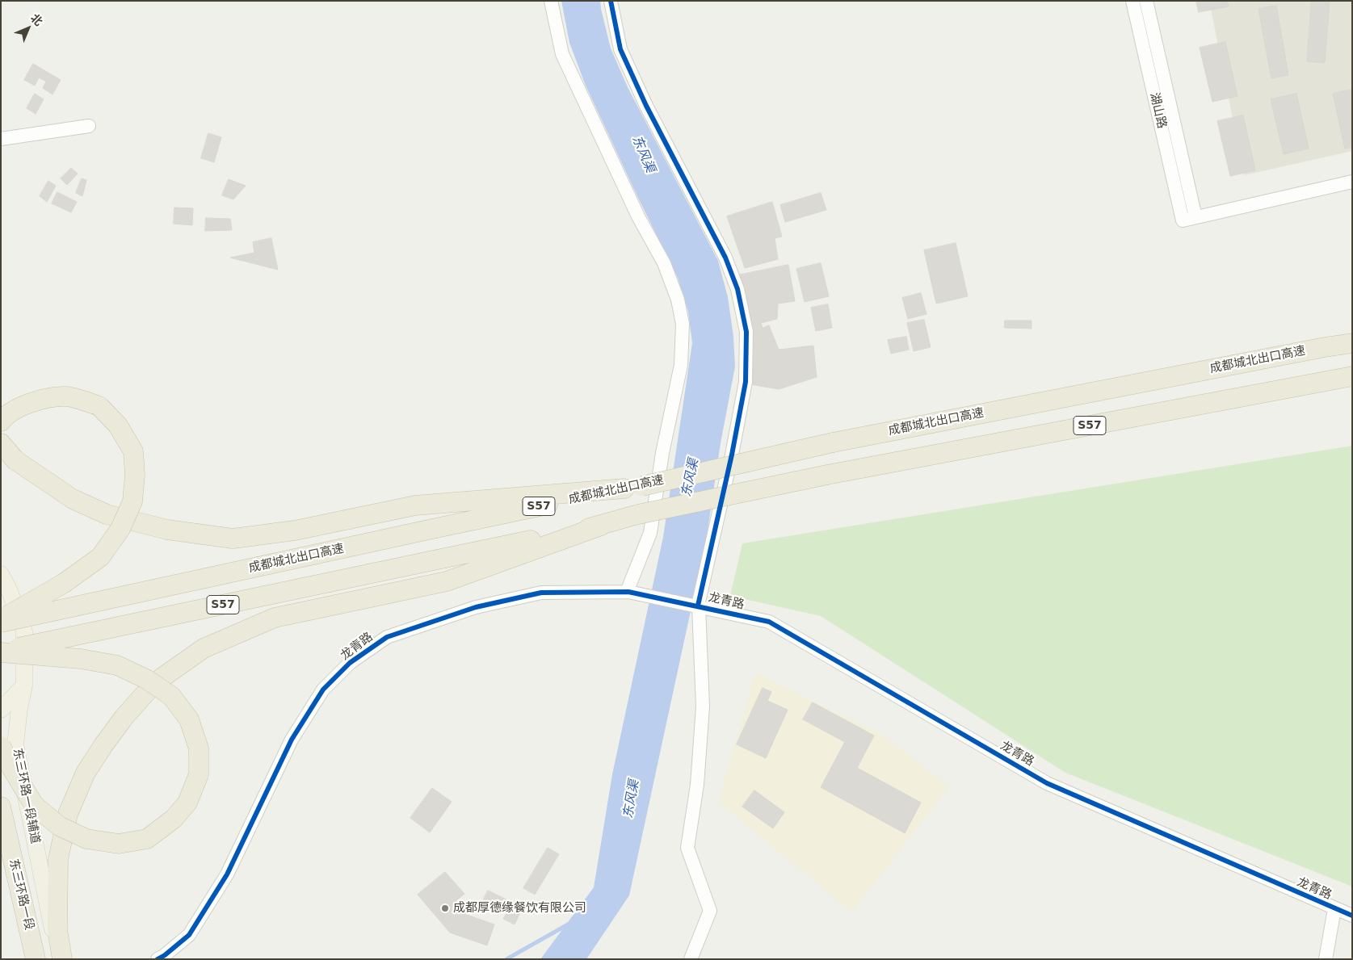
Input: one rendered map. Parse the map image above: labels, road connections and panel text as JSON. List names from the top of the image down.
{
  "streets": {
    "highway": ["成都城北出口高速", "S57", "东三环路一段"],
    "main road": ["东三环路一段辅道"],
    "street": ["湖山路", "龙青路"]
  },
  "water": ["东风渠"],
  "places": ["成都厚德缘餐饮有限公司"],
  "north": "top right"
}
